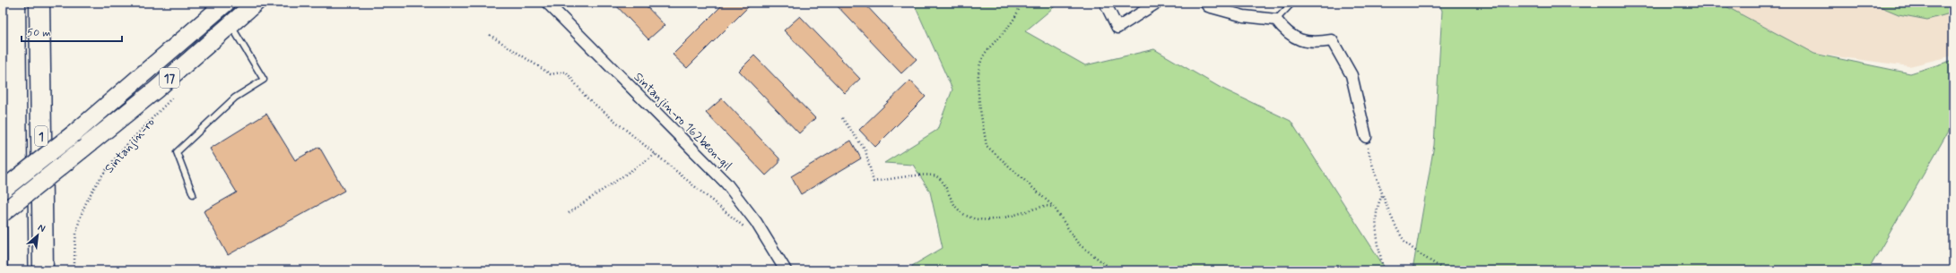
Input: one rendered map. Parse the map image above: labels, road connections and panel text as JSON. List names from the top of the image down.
{
  "streets": {
    "highway": ["1"],
    "main road": ["17", "Sintanjin-ro"],
    "street": ["Sintanjin-ro 162beon-gil"]
  },
  "scale_bar": "50 m",
  "north": "top right"
}
